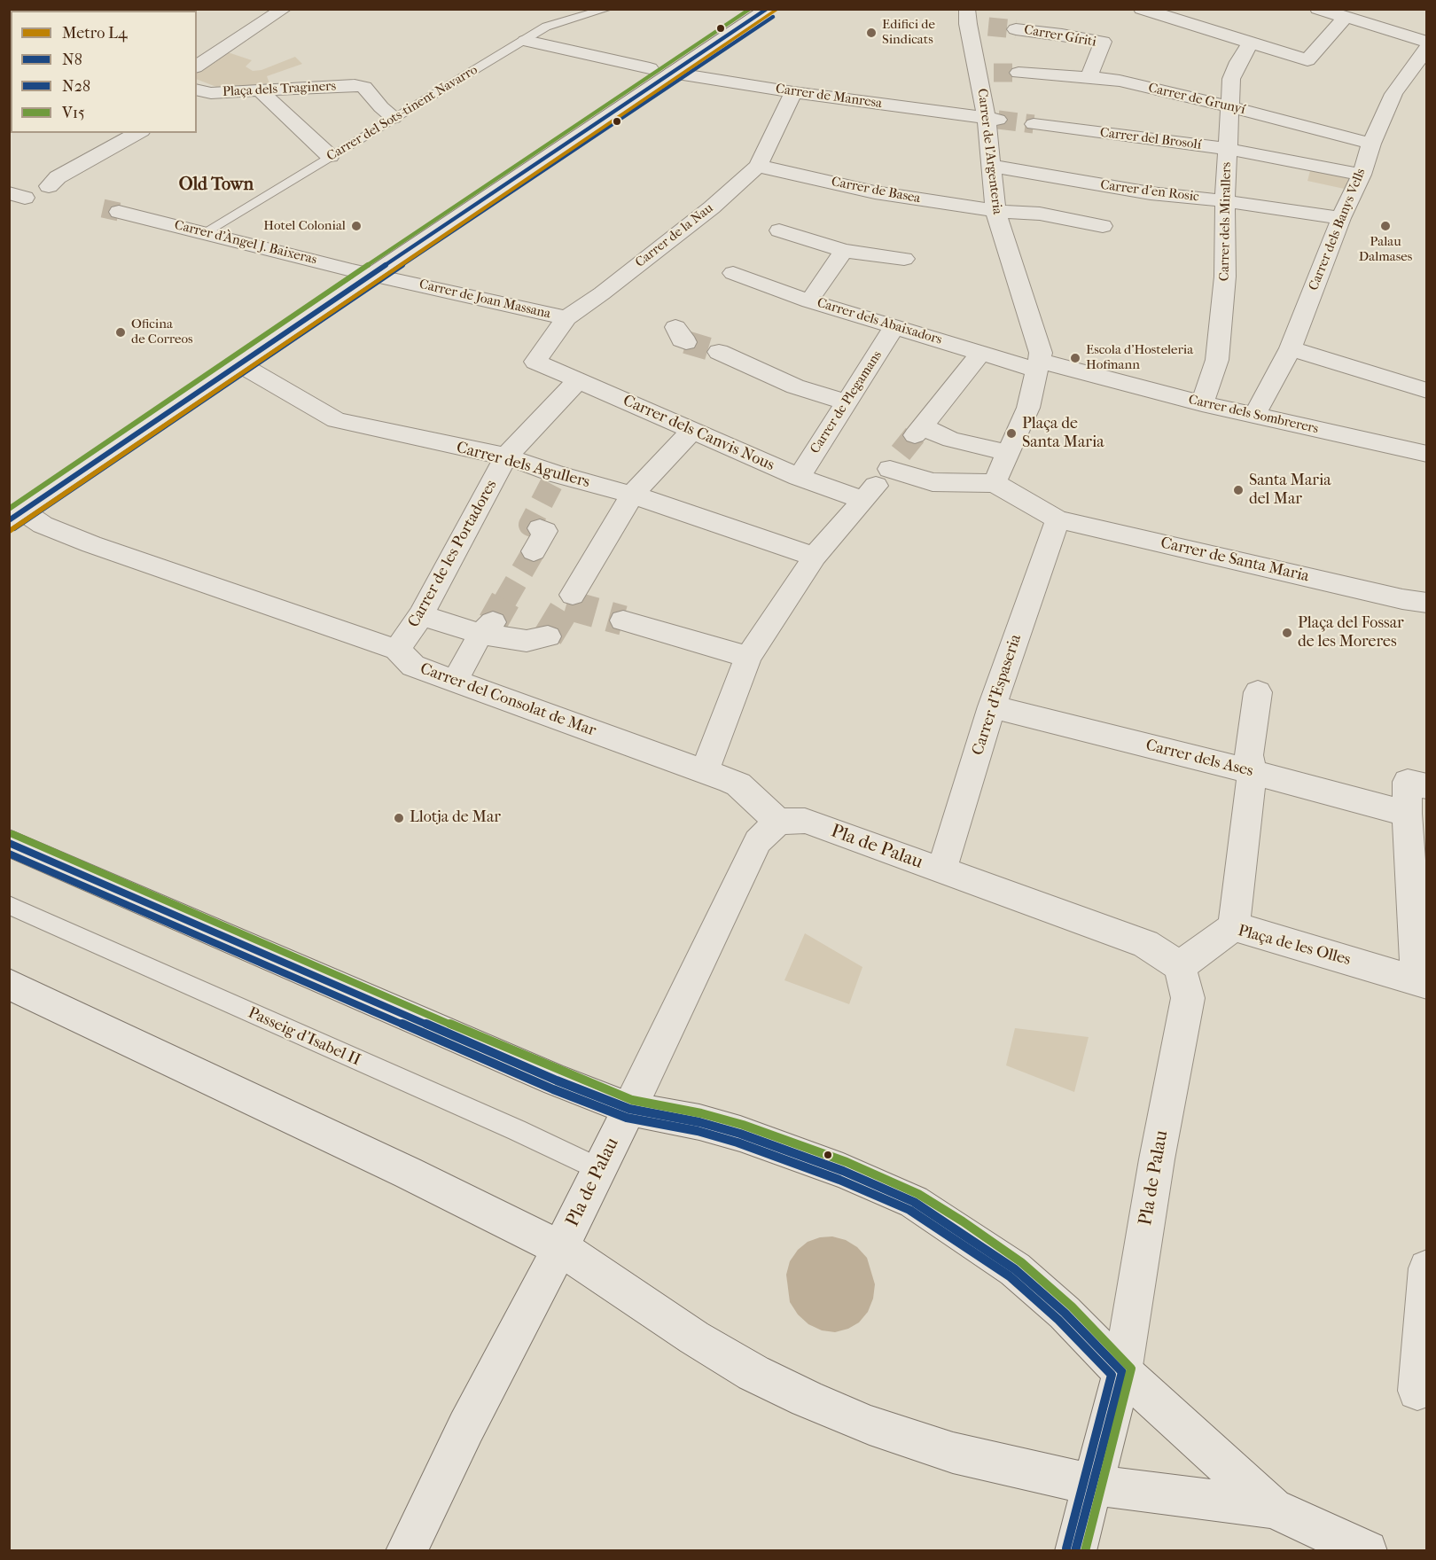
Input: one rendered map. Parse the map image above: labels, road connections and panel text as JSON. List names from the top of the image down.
{
  "streets": {
    "street": [
      "Carrer Gíriti",
      "Plaça dels Traginers",
      "Carrer de Manresa",
      "Carrer de Grunyí",
      "Carrer del Brosolí",
      "Carrer de l'Argenteria",
      "Carrer de Basea",
      "Carrer d'en Rosic",
      "Carrer dels Mirallers",
      "Carrer dels Banys Vells",
      "Carrer de la Nau",
      "Carrer d'Àngel J. Baixeras",
      "Carrer de Joan Massana",
      "Carrer dels Abaixadors",
      "Carrer de Plegamans",
      "Carrer dels Sombrerers",
      "Carrer dels Canvis Nous",
      "Carrer dels Agullers",
      "Carrer de les Portadores",
      "Carrer de Santa Maria",
      "Carrer d'Espaseria",
      "Carrer del Consolat de Mar",
      "Carrer dels Ases",
      "Pla de Palau",
      "Plaça de les Olles"
    ],
    "lane": ["Carrer del Sots-tinent Navarro", "Passeig d'Isabel II"]
  },
  "crossings": [
    ["Carrer Gíriti", "Carrer de Grunyí"],
    ["Plaça dels Traginers", "Carrer del Sots-tinent Navarro"],
    ["Carrer de Manresa", "Carrer de l'Argenteria"],
    ["Carrer de Manresa", "Carrer de la Nau"],
    ["Carrer de Grunyí", "Carrer dels Mirallers"],
    ["Carrer de Grunyí", "Carrer dels Banys Vells"],
    ["Carrer del Sots-tinent Navarro", "Carrer d'Àngel J. Baixeras"],
    ["Carrer del Brosolí", "Carrer dels Mirallers"],
    ["Carrer del Brosolí", "Carrer dels Banys Vells"],
    ["Carrer de l'Argenteria", "Carrer de Basea"],
    ["Carrer de l'Argenteria", "Carrer d'en Rosic"],
    ["Carrer de l'Argenteria", "Carrer dels Abaixadors"],
    ["Carrer de l'Argenteria", "Carrer dels Sombrerers"],
    ["Carrer de Basea", "Carrer de la Nau"],
    ["Carrer d'en Rosic", "Carrer dels Mirallers"],
    ["Carrer d'en Rosic", "Carrer dels Banys Vells"],
    ["Carrer dels Mirallers", "Carrer dels Sombrerers"],
    ["Carrer dels Banys Vells", "Carrer dels Sombrerers"],
    ["Carrer de la Nau", "Carrer de Joan Massana"],
    ["Carrer de la Nau", "Carrer dels Canvis Nous"],
    ["Carrer d'Àngel J. Baixeras", "Carrer de Joan Massana"],
    ["Carrer dels Abaixadors", "Carrer de Plegamans"],
    ["Carrer dels Abaixadors", "Carrer dels Sombrerers"],
    ["Carrer de Plegamans", "Carrer dels Canvis Nous"],
    ["Carrer dels Canvis Nous", "Carrer de les Portadores"],
    ["Carrer dels Agullers", "Carrer de les Portadores"],
    ["Carrer de les Portadores", "Carrer del Consolat de Mar"],
    ["Carrer de Santa Maria", "Carrer d'Espaseria"],
    ["Carrer d'Espaseria", "Carrer dels Ases"],
    ["Carrer d'Espaseria", "Pla de Palau"],
    ["Carrer del Consolat de Mar", "Pla de Palau"],
    ["Carrer dels Ases", "Plaça de les Olles"],
    ["Pla de Palau", "Plaça de les Olles"],
    ["Pla de Palau", "Passeig d'Isabel II"]
  ],
  "districts": ["Old Town"],
  "places": [
    "Edifici de Sindicats",
    "Hotel Colonial",
    "Palau Dalmases",
    "Oficina de Correos",
    "Escola d’Hosteleria Hofmann",
    "Plaça de Santa Maria",
    "Santa Maria del Mar",
    "Plaça del Fossar de les Moreres",
    "Llotja de Mar"
  ],
  "lines": [
    "metro line L4",
    "transit line N8",
    "transit line V15",
    "transit line N28"
  ],
  "legend": [
    "Metro L4",
    "N8",
    "N28",
    "V15"
  ]
}
